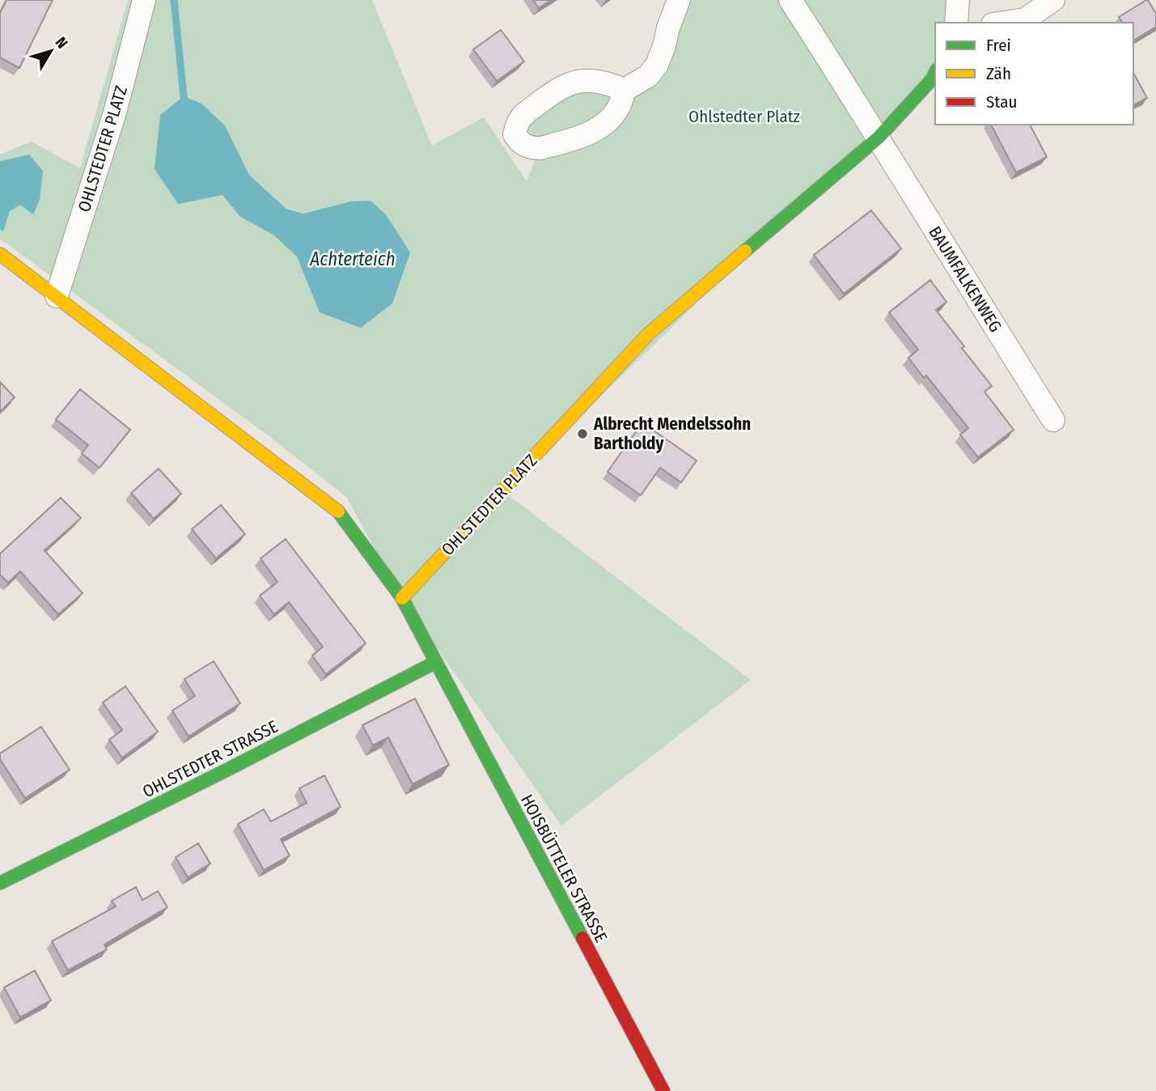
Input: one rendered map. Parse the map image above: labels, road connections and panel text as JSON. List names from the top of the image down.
{
  "streets": {
    "street": [
      "OHLSTEDTER PLATZ",
      "BAUMFALKENWEG",
      "OHLSTEDTER STRASSE",
      "HOISBÜTTELER STRASSE"
    ]
  },
  "crossings": [
    ["OHLSTEDTER PLATZ", "BAUMFALKENWEG"],
    ["OHLSTEDTER STRASSE", "HOISBÜTTELER STRASSE"]
  ],
  "water": ["Achterteich"],
  "parks": ["Ohlstedter Platz"],
  "places": ["Albrecht Mendelssohn Bartholdy"],
  "legend": ["Frei", "Zäh", "Stau"],
  "north": "top right"
}
